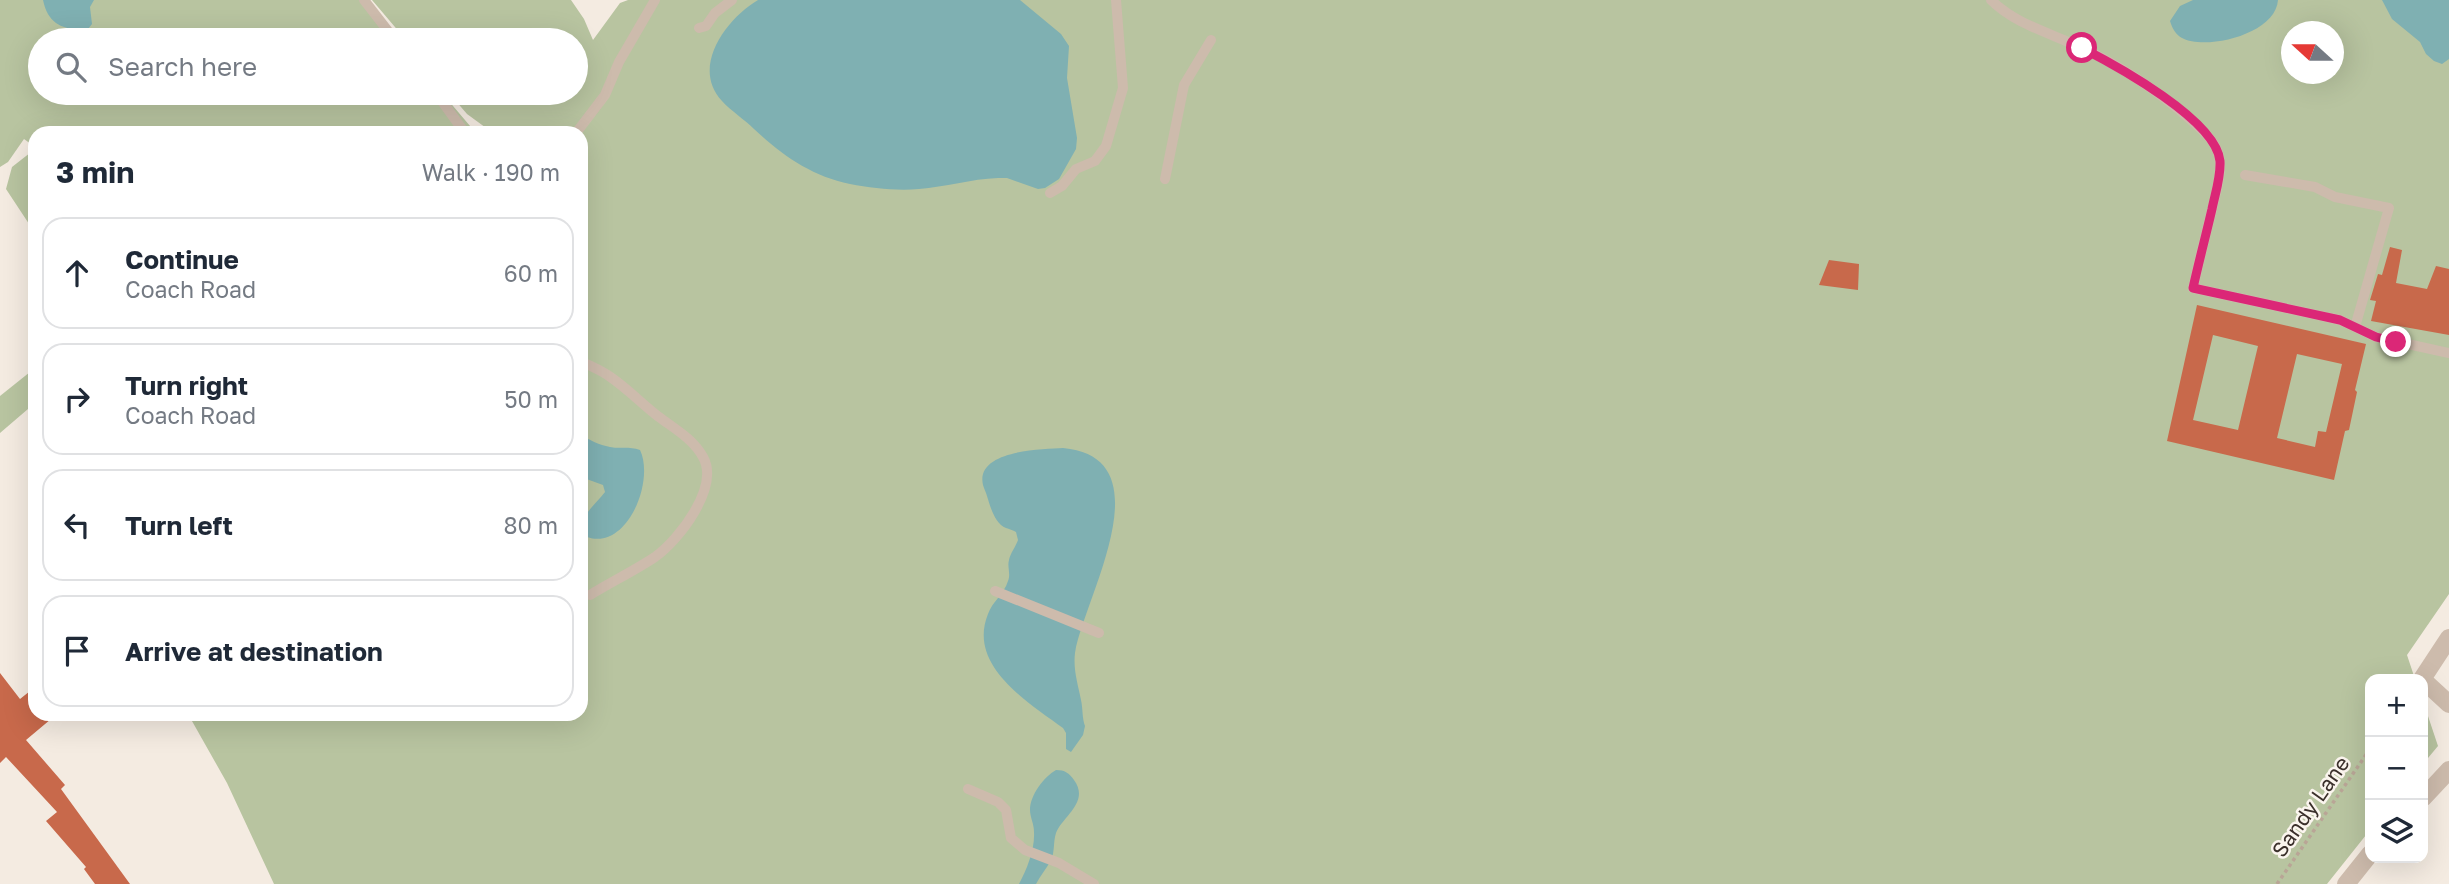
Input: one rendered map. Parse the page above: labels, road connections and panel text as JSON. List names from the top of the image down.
{
  "streets": {
    "path": ["Sandy Lane"]
  },
  "north": "left",
  "page": {
    "search": "Search here",
    "heading": ["3 min", "Walk · 190 m"],
    "list": [
      ["Continue", "Coach Road", "60 m"],
      ["Turn right", "Coach Road", "50 m"],
      ["Turn left", "80 m"],
      "Arrive at destination"
    ],
    "map_buttons": ["+", "−"]
  }
}
